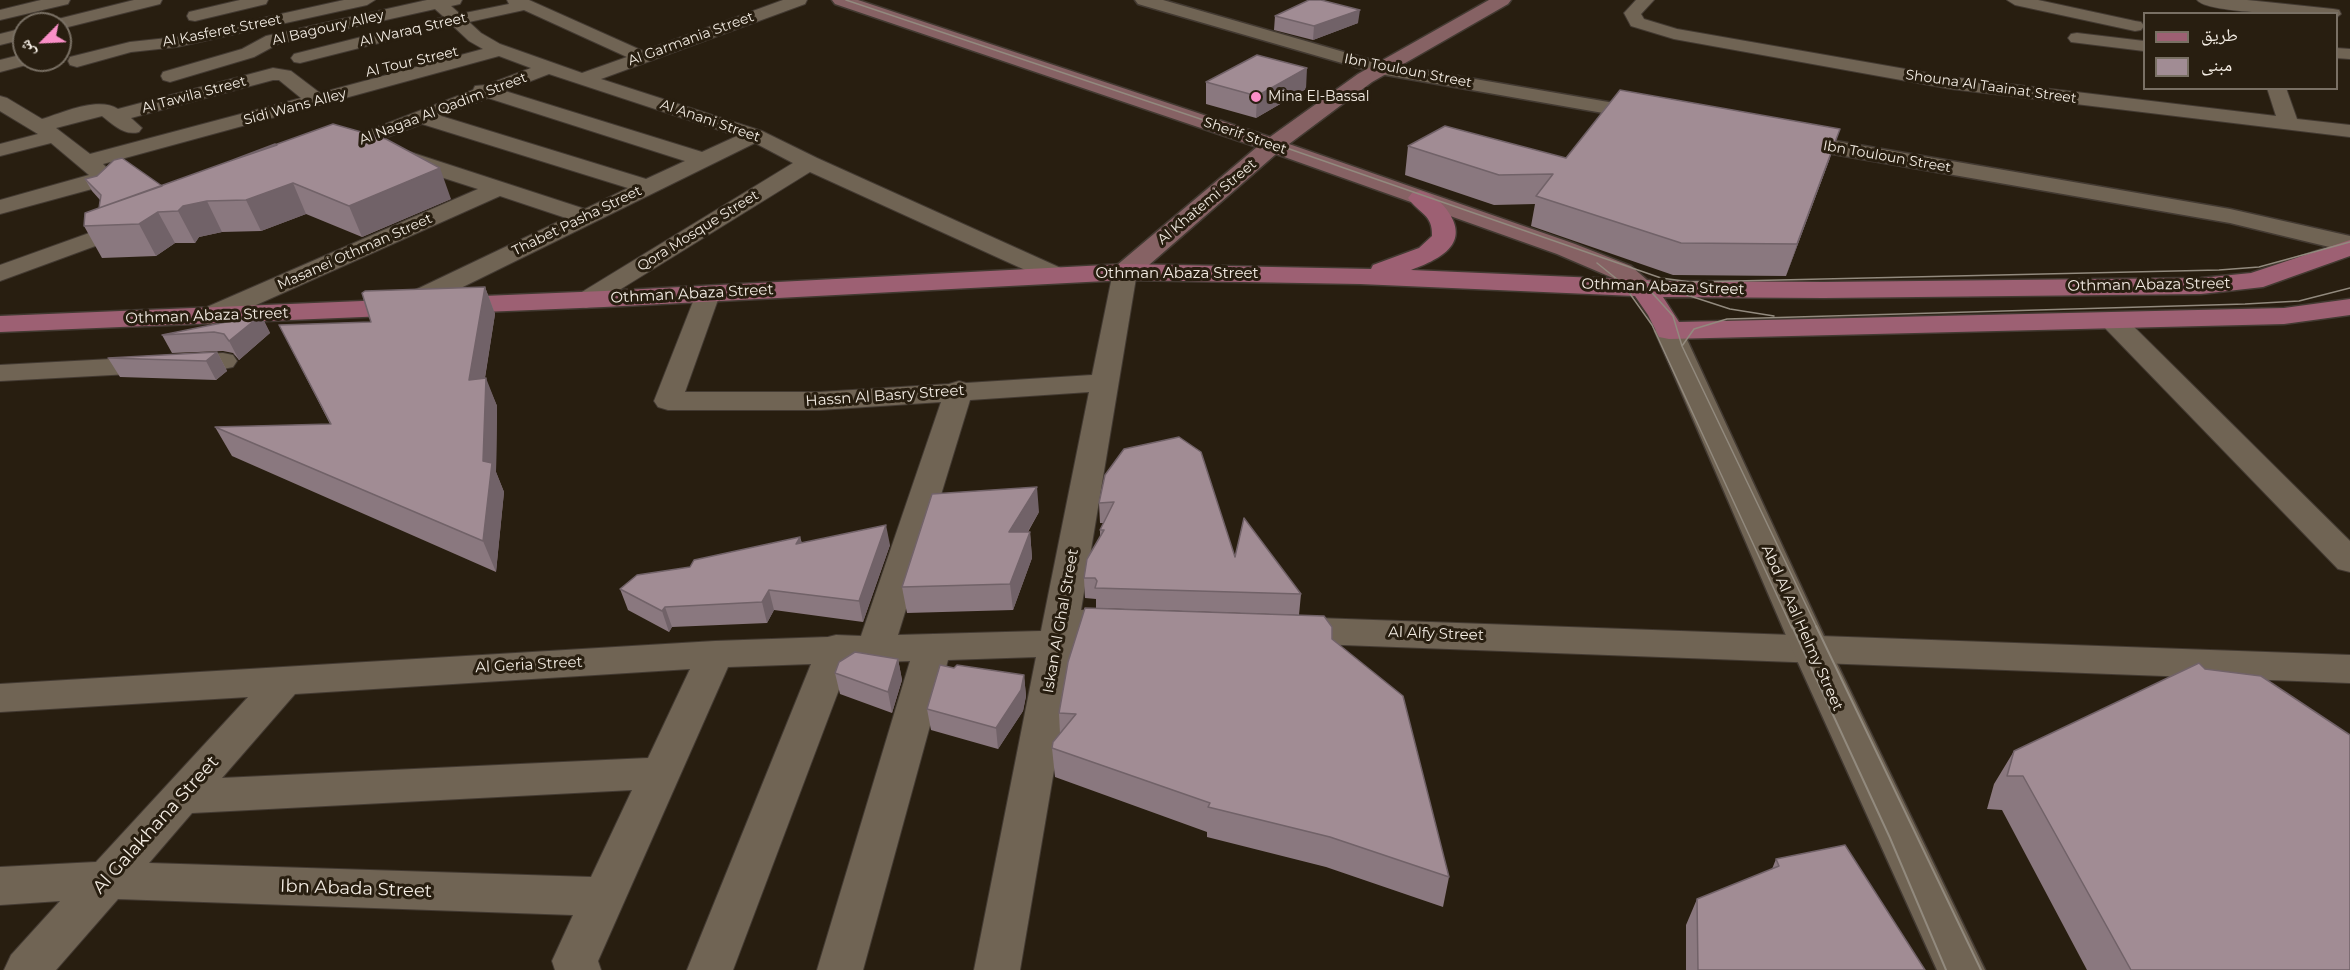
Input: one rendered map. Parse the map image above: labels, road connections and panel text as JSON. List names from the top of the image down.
{
  "streets": {
    "main road": [
      "Sherif Street",
      "Al Khatemi Street",
      "Othman Abaza Street",
      "Abd Al Aal Helmy Street"
    ],
    "street": [
      "Al Bagoury Alley",
      "Al Waraq Street",
      "Al Kasferet Street",
      "Al Garmania Street",
      "Al Tour Street",
      "Ibn Touloun Street",
      "Shouna Al Taainat Street",
      "Al Tawila Street",
      "Sidi Wans Alley",
      "Al Nagaa Al Qadim Street",
      "Al Anani Street",
      "Thabet Pasha Street",
      "Qora Mosque Street",
      "Masanei Othman Street",
      "Hassn Al Basry Street",
      "Iskan Al Ghal Street",
      "Al Alfy Street",
      "Al Geria Street",
      "Al Galakhana Street",
      "Ibn Abada Street"
    ]
  },
  "crossings": [
    ["Al Bagoury Alley", "Al Waraq Street"],
    ["Al Bagoury Alley", "Al Anani Street"],
    ["Al Waraq Street", "Al Tour Street"],
    ["Al Waraq Street", "Al Anani Street"],
    ["Al Garmania Street", "Al Anani Street"],
    ["Al Tour Street", "Al Tawila Street"],
    ["Al Tour Street", "Sidi Wans Alley"],
    ["Al Tour Street", "Al Anani Street"],
    ["Ibn Touloun Street", "Al Khatemi Street"],
    ["Ibn Touloun Street", "Othman Abaza Street"],
    ["Sidi Wans Alley", "Al Anani Street"],
    ["Al Nagaa Al Qadim Street", "Al Anani Street"],
    ["Al Anani Street", "Thabet Pasha Street"],
    ["Al Anani Street", "Qora Mosque Street"],
    ["Al Anani Street", "Othman Abaza Street"],
    ["Sherif Street", "Al Khatemi Street"],
    ["Sherif Street", "Othman Abaza Street"],
    ["Sherif Street", "Abd Al Aal Helmy Street"],
    ["Al Khatemi Street", "Othman Abaza Street"],
    ["Al Khatemi Street", "Iskan Al Ghal Street"],
    ["Thabet Pasha Street", "Othman Abaza Street"],
    ["Qora Mosque Street", "Othman Abaza Street"],
    ["Masanei Othman Street", "Othman Abaza Street"],
    ["Othman Abaza Street", "Hassn Al Basry Street"],
    ["Othman Abaza Street", "Iskan Al Ghal Street"],
    ["Othman Abaza Street", "Abd Al Aal Helmy Street"],
    ["Hassn Al Basry Street", "Iskan Al Ghal Street"],
    ["Iskan Al Ghal Street", "Al Geria Street"],
    ["Abd Al Aal Helmy Street", "Al Alfy Street"],
    ["Al Geria Street", "Al Galakhana Street"],
    ["Al Galakhana Street", "Ibn Abada Street"]
  ],
  "places": ["Mina El-Bassal"],
  "legend": ["طريق", "مبنى"],
  "north": "bottom left"
}
